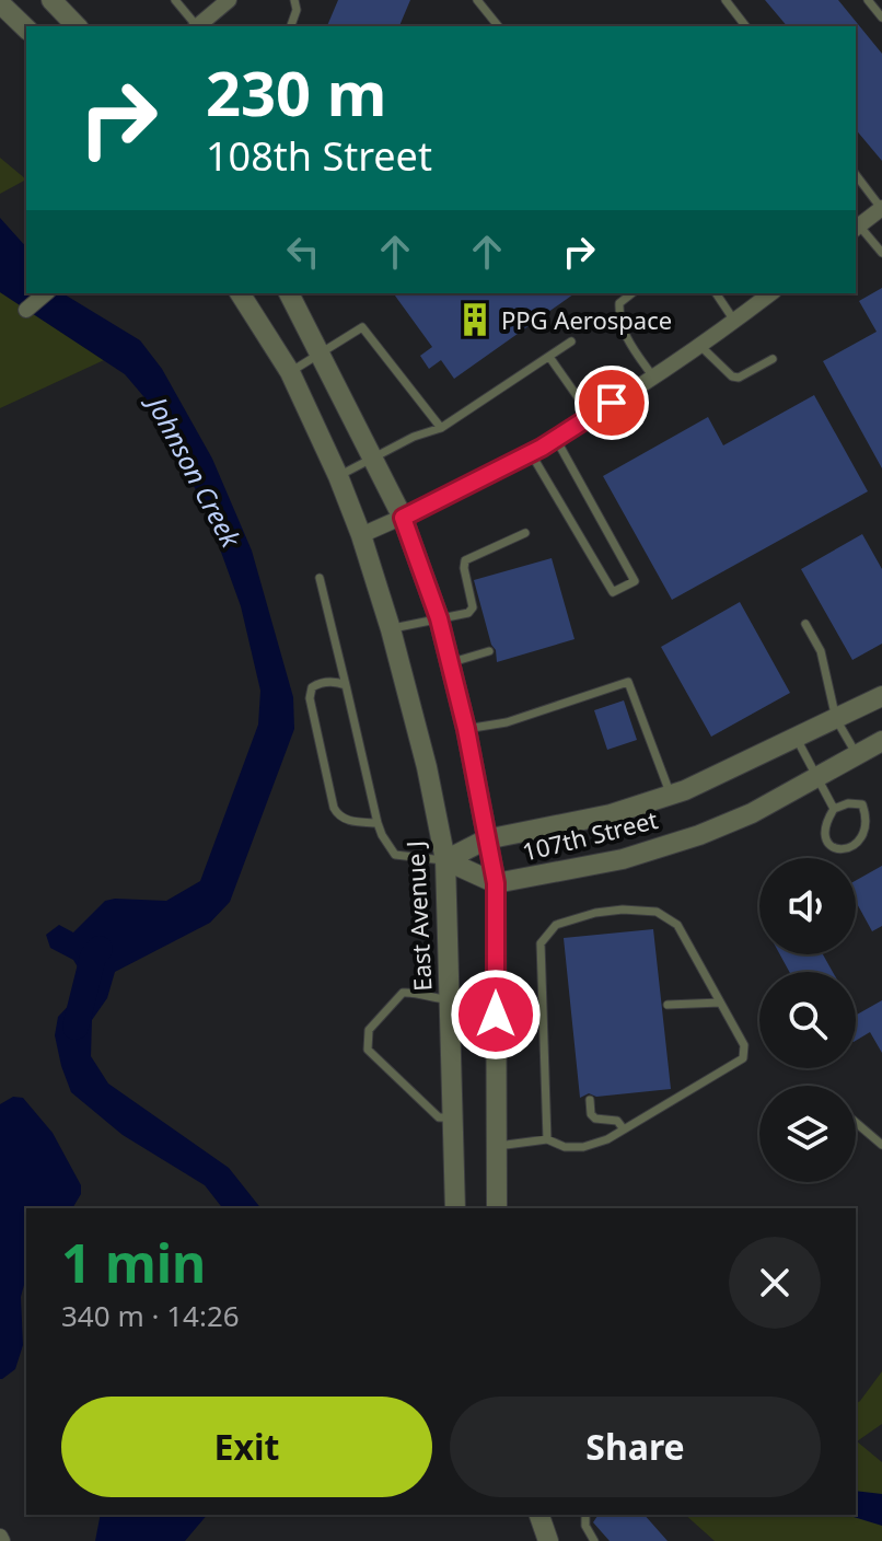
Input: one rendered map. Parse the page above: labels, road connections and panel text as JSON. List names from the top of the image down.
{
  "streets": {
    "street": ["107th Street", "East Avenue J"]
  },
  "crossings": [
    ["107th Street", "East Avenue J"]
  ],
  "water": ["Johnson Creek"],
  "places": {
    "building": ["PPG Aerospace"]
  },
  "page": {
    "turn": ["230 m", "108th Street"],
    "heading": ["1 min", "340 m · 14:26"],
    "buttons": ["Exit", "Share"]
  }
}
